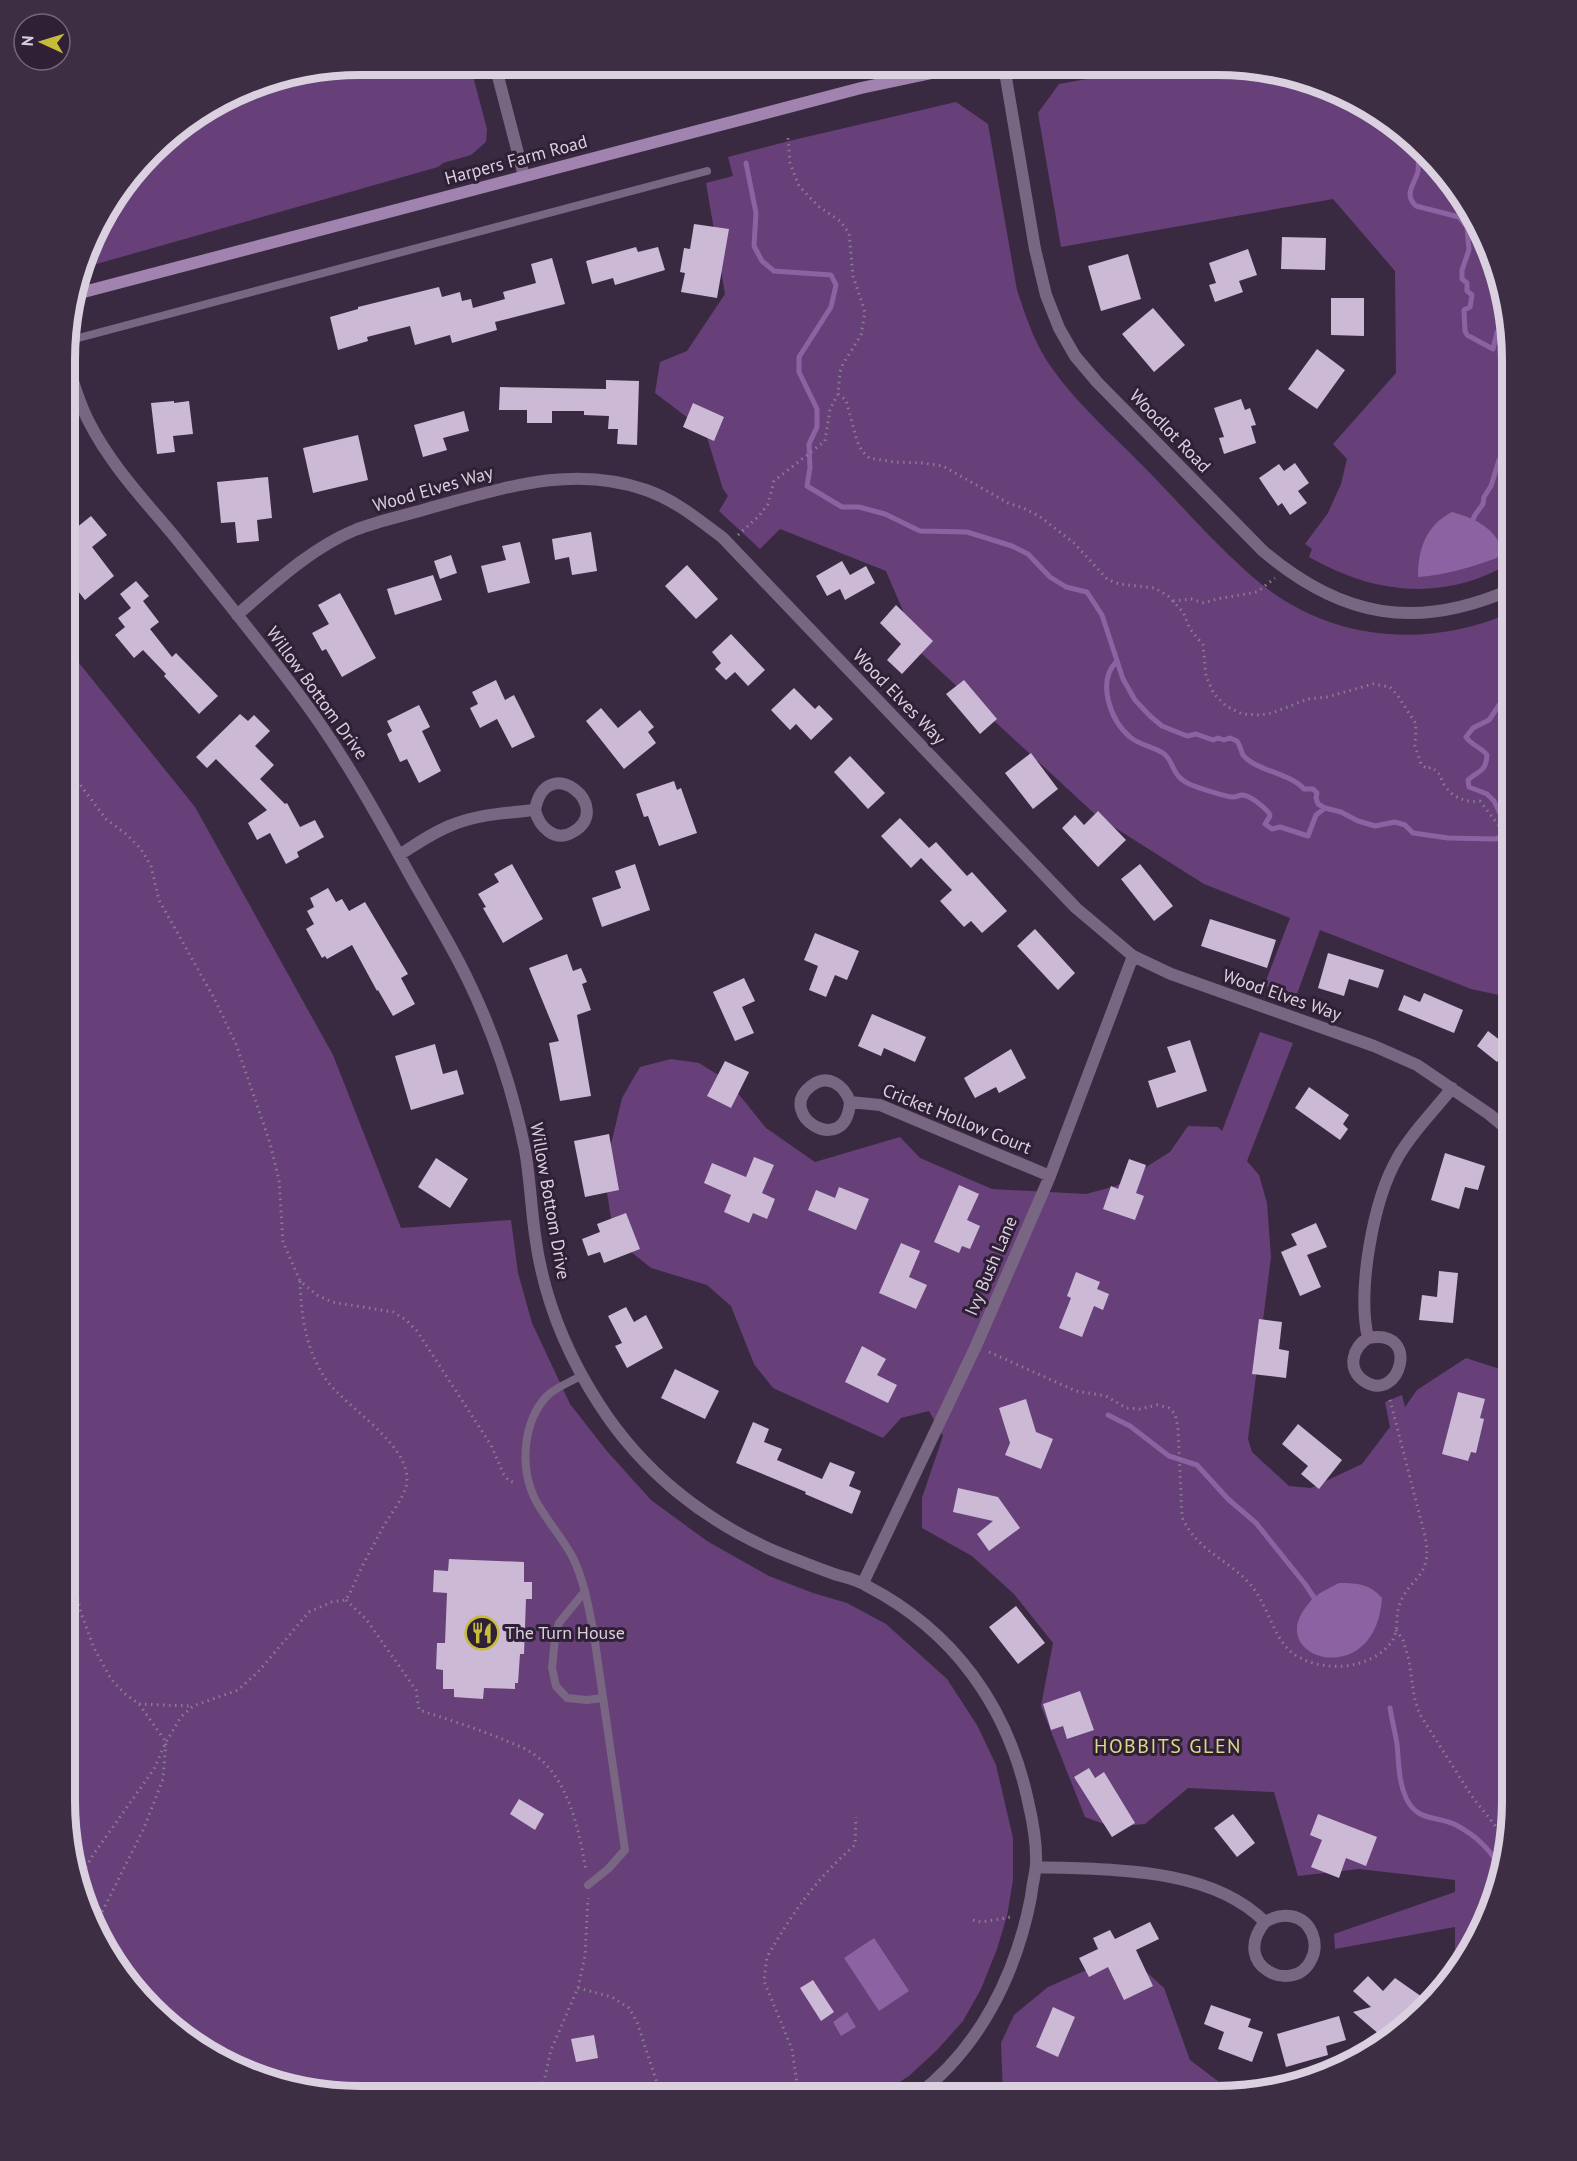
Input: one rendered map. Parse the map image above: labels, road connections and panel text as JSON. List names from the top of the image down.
{
  "streets": {
    "main road": ["Harpers Farm Road"],
    "street": [
      "Woodlot Road",
      "Wood Elves Way",
      "Willow Bottom Drive",
      "Cricket Hollow Court",
      "Ivy Bush Lane"
    ]
  },
  "crossings": [
    ["Wood Elves Way", "Willow Bottom Drive"],
    ["Wood Elves Way", "Ivy Bush Lane"],
    ["Willow Bottom Drive", "Ivy Bush Lane"],
    ["Cricket Hollow Court", "Ivy Bush Lane"]
  ],
  "districts": ["HOBBITS GLEN"],
  "places": {
    "restaurant": ["The Turn House"]
  },
  "north": "left"
}
